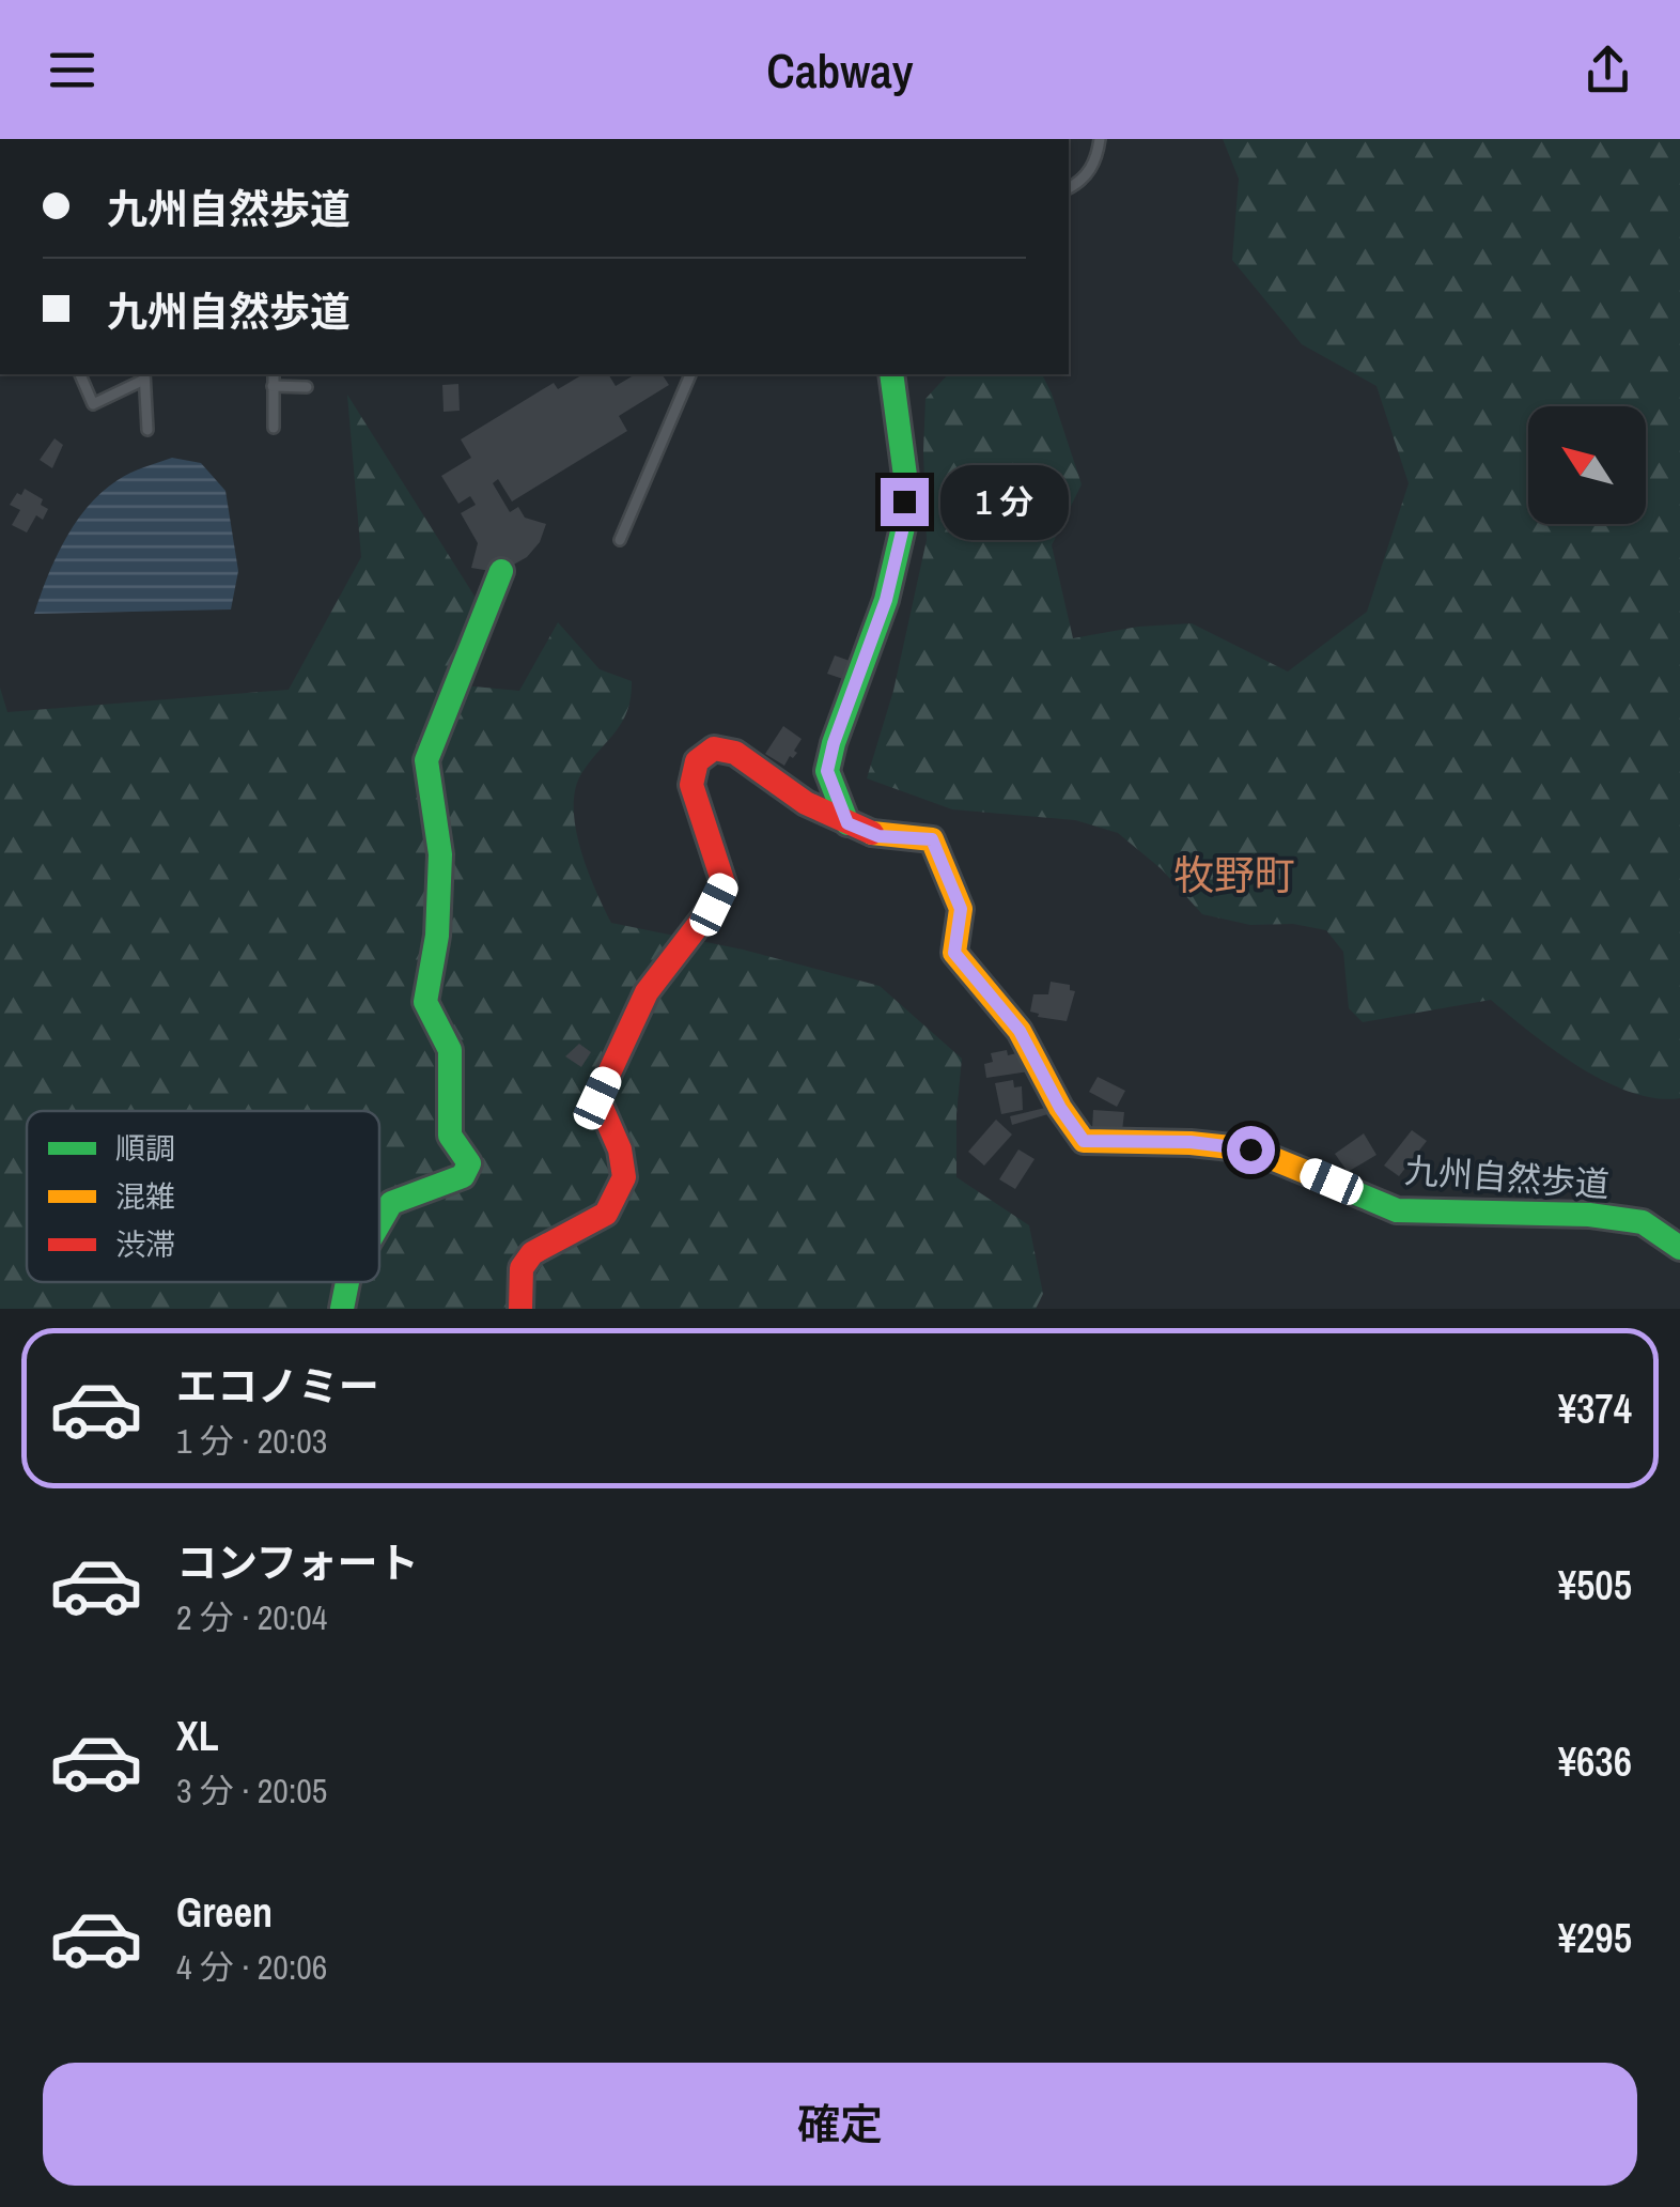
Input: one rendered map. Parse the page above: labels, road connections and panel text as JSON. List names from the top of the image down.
{
  "streets": {
    "street": ["九州自然歩道"]
  },
  "districts": ["牧野町"],
  "legend": ["順調", "混雑", "渋滞"],
  "north": "top left",
  "page": {
    "header": "Cabway",
    "banner": ["九州自然歩道", "九州自然歩道"],
    "bubble": "1 分",
    "list": [
      {
        "name": "エコノミー",
        "note": "1 分 · 20:03",
        "value": "¥374"
      },
      {
        "name": "コンフォート",
        "note": "2 分 · 20:04",
        "value": "¥505"
      },
      {
        "name": "XL",
        "note": "3 分 · 20:05",
        "value": "¥636"
      },
      {
        "name": "Green",
        "note": "4 分 · 20:06",
        "value": "¥295"
      }
    ],
    "buttons": "確定"
  }
}
